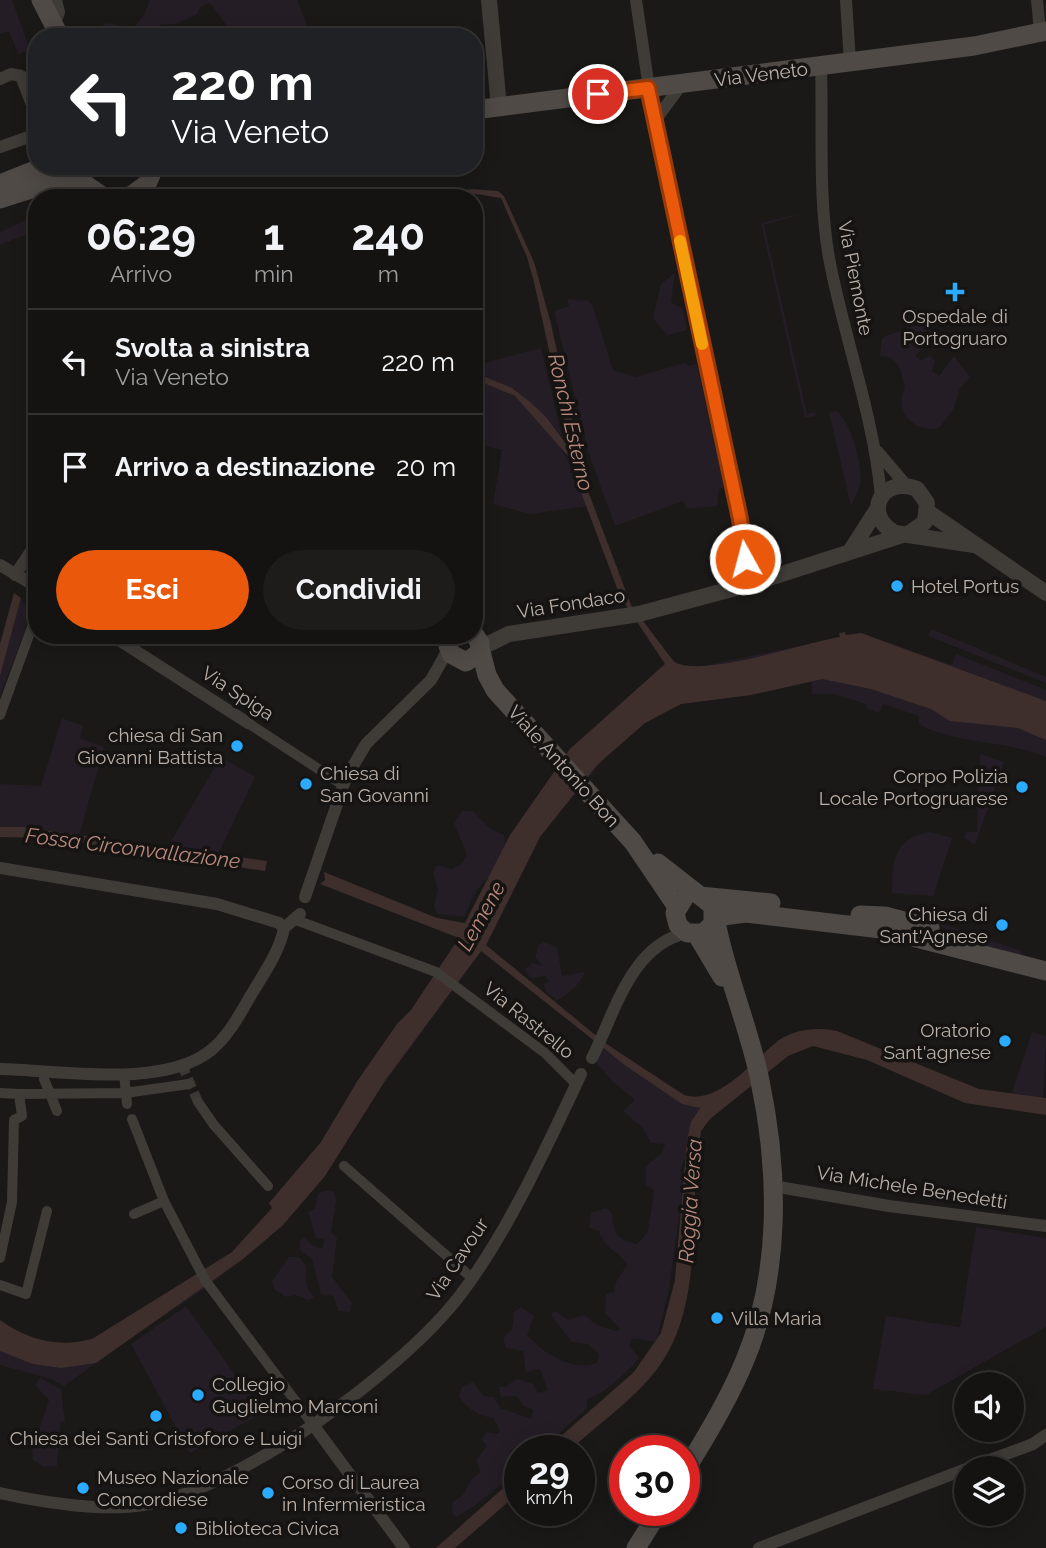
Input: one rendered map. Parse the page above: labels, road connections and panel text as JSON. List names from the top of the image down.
{
  "streets": {
    "main road": ["Via Veneto", "Viale Antonio Bon"],
    "street": [
      "Via Piemonte",
      "Via Fondaco",
      "Via Spiga",
      "Via Rastrello",
      "Via Michele Benedetti",
      "Via Cavour"
    ]
  },
  "crossings": [
    ["Via Veneto", "Via Piemonte"],
    ["Via Piemonte", "Via Fondaco"],
    ["Via Rastrello", "Via Cavour"]
  ],
  "water": [
    "Ronchi Esterno",
    "Fossa Circonvallazione",
    "Lemene",
    "Roggia Versa"
  ],
  "places": {
    "health": ["Ospedale di Portogruaro"],
    "other": [
      "Hotel Portus",
      "chiesa di San Giovanni Battista",
      "Chiesa di San Govanni",
      "Corpo Polizia Locale Portogruarese",
      "Chiesa di Sant'Agnese",
      "Oratorio Sant'agnese",
      "Villa Maria",
      "Collegio Guglielmo Marconi",
      "Chiesa dei Santi Cristoforo e Luigi",
      "Museo Nazionale Concordiese",
      "Corso di Laurea in Infermieristica",
      "Biblioteca Civica"
    ]
  },
  "page": {
    "turn": ["220 m", "Via Veneto"],
    "eta": [
      "06:29",
      "Arrivo",
      "1",
      "min",
      "240",
      "m"
    ],
    "list": [
      {
        "name": "Svolta a sinistra",
        "note": "Via Veneto",
        "value": "220 m"
      },
      {
        "name": "Arrivo a destinazione",
        "value": "20 m"
      }
    ],
    "buttons": ["Esci", "Condividi"],
    "speed": "29 km/h",
    "limit": "30"
  }
}
